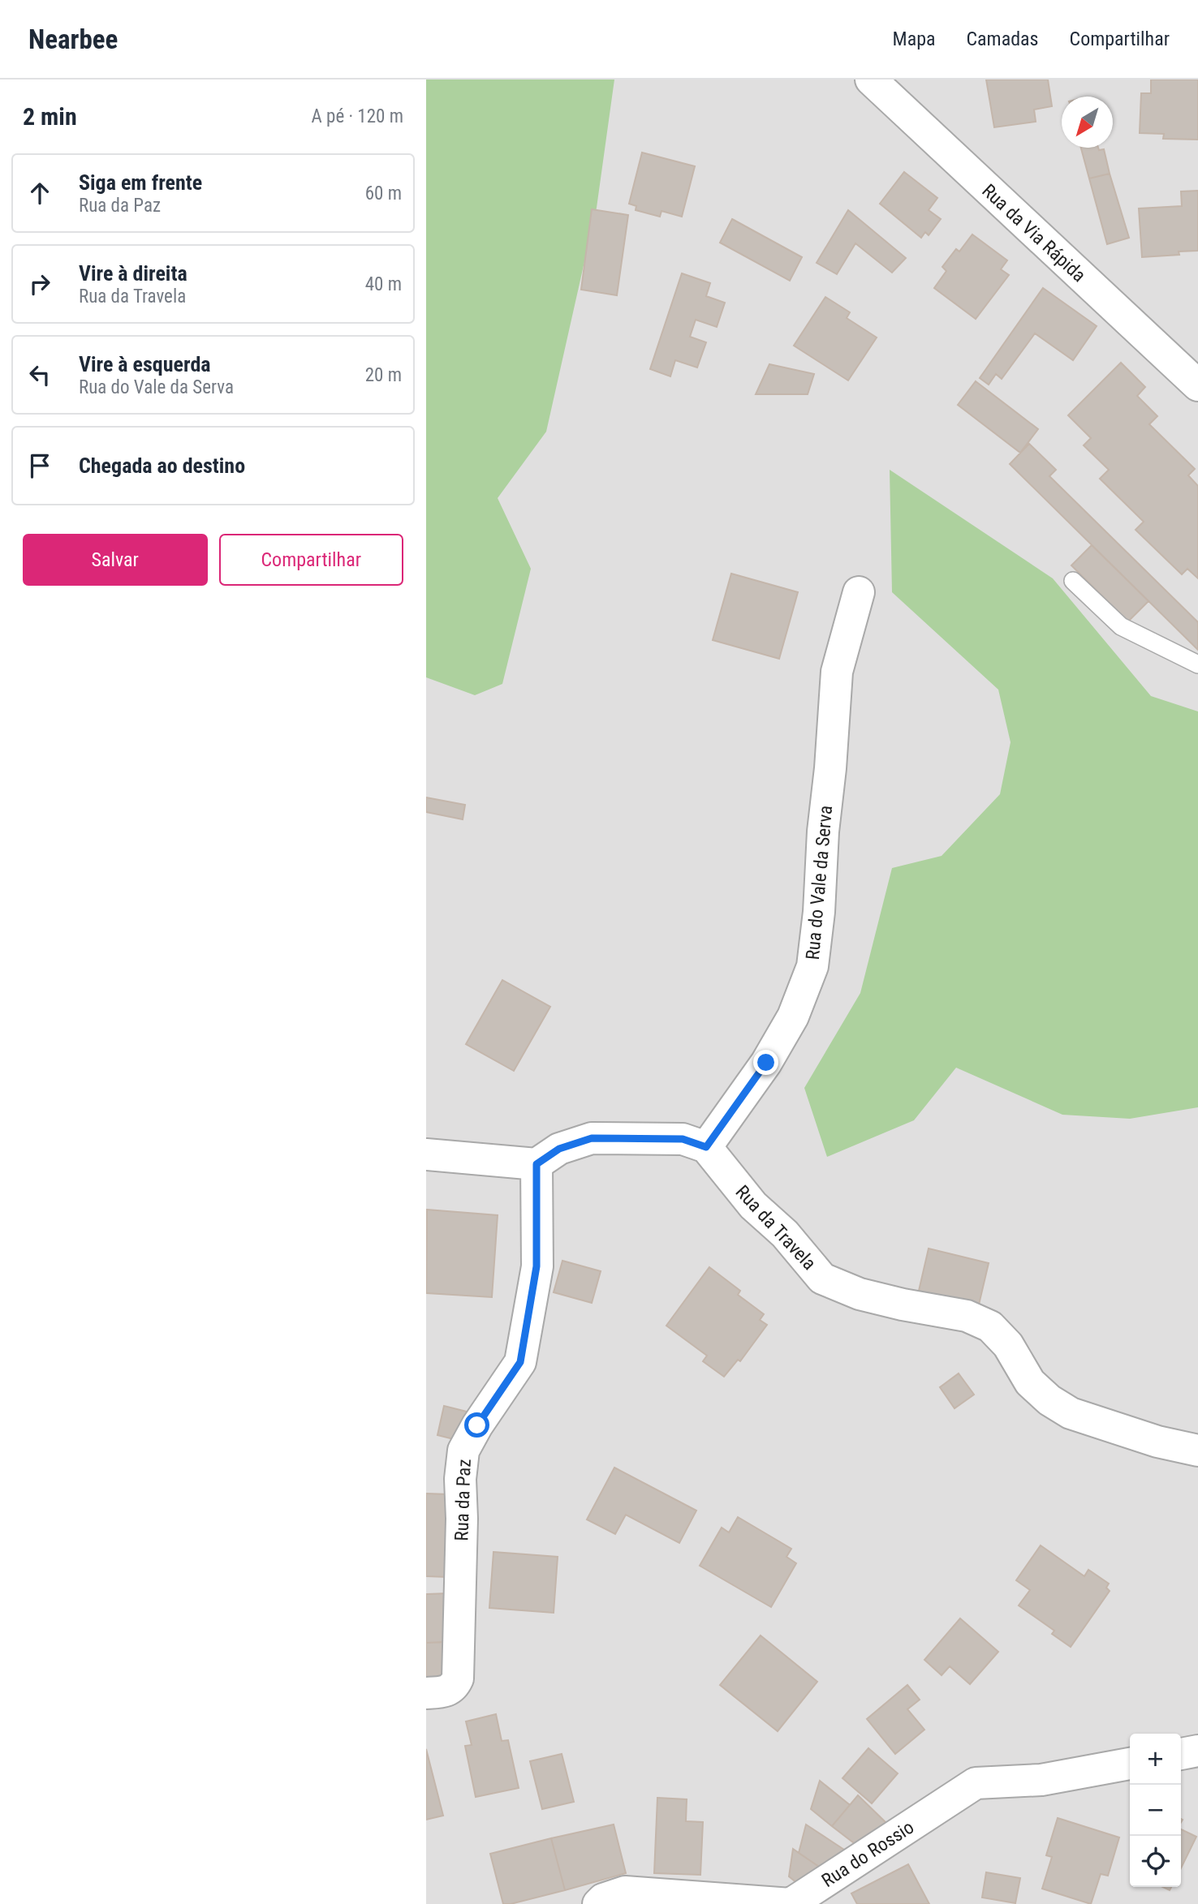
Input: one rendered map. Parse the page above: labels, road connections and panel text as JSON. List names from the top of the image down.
{
  "streets": {
    "street": [
      "Rua da Via Rápida",
      "Rua do Vale da Serva",
      "Rua da Travela",
      "Rua da Paz",
      "Rua do Rossio"
    ]
  },
  "crossings": [
    ["Rua do Vale da Serva", "Rua da Travela"]
  ],
  "north": "bottom left",
  "page": {
    "header": "Nearbee",
    "nav": ["Mapa", "Camadas", "Compartilhar"],
    "heading": ["2 min", "A pé · 120 m"],
    "list": [
      ["Siga em frente", "Rua da Paz", "60 m"],
      ["Vire à direita", "Rua da Travela", "40 m"],
      ["Vire à esquerda", "Rua do Vale da Serva", "20 m"],
      "Chegada ao destino"
    ],
    "buttons": ["Salvar", "Compartilhar"],
    "map_buttons": ["+", "−"]
  }
}
